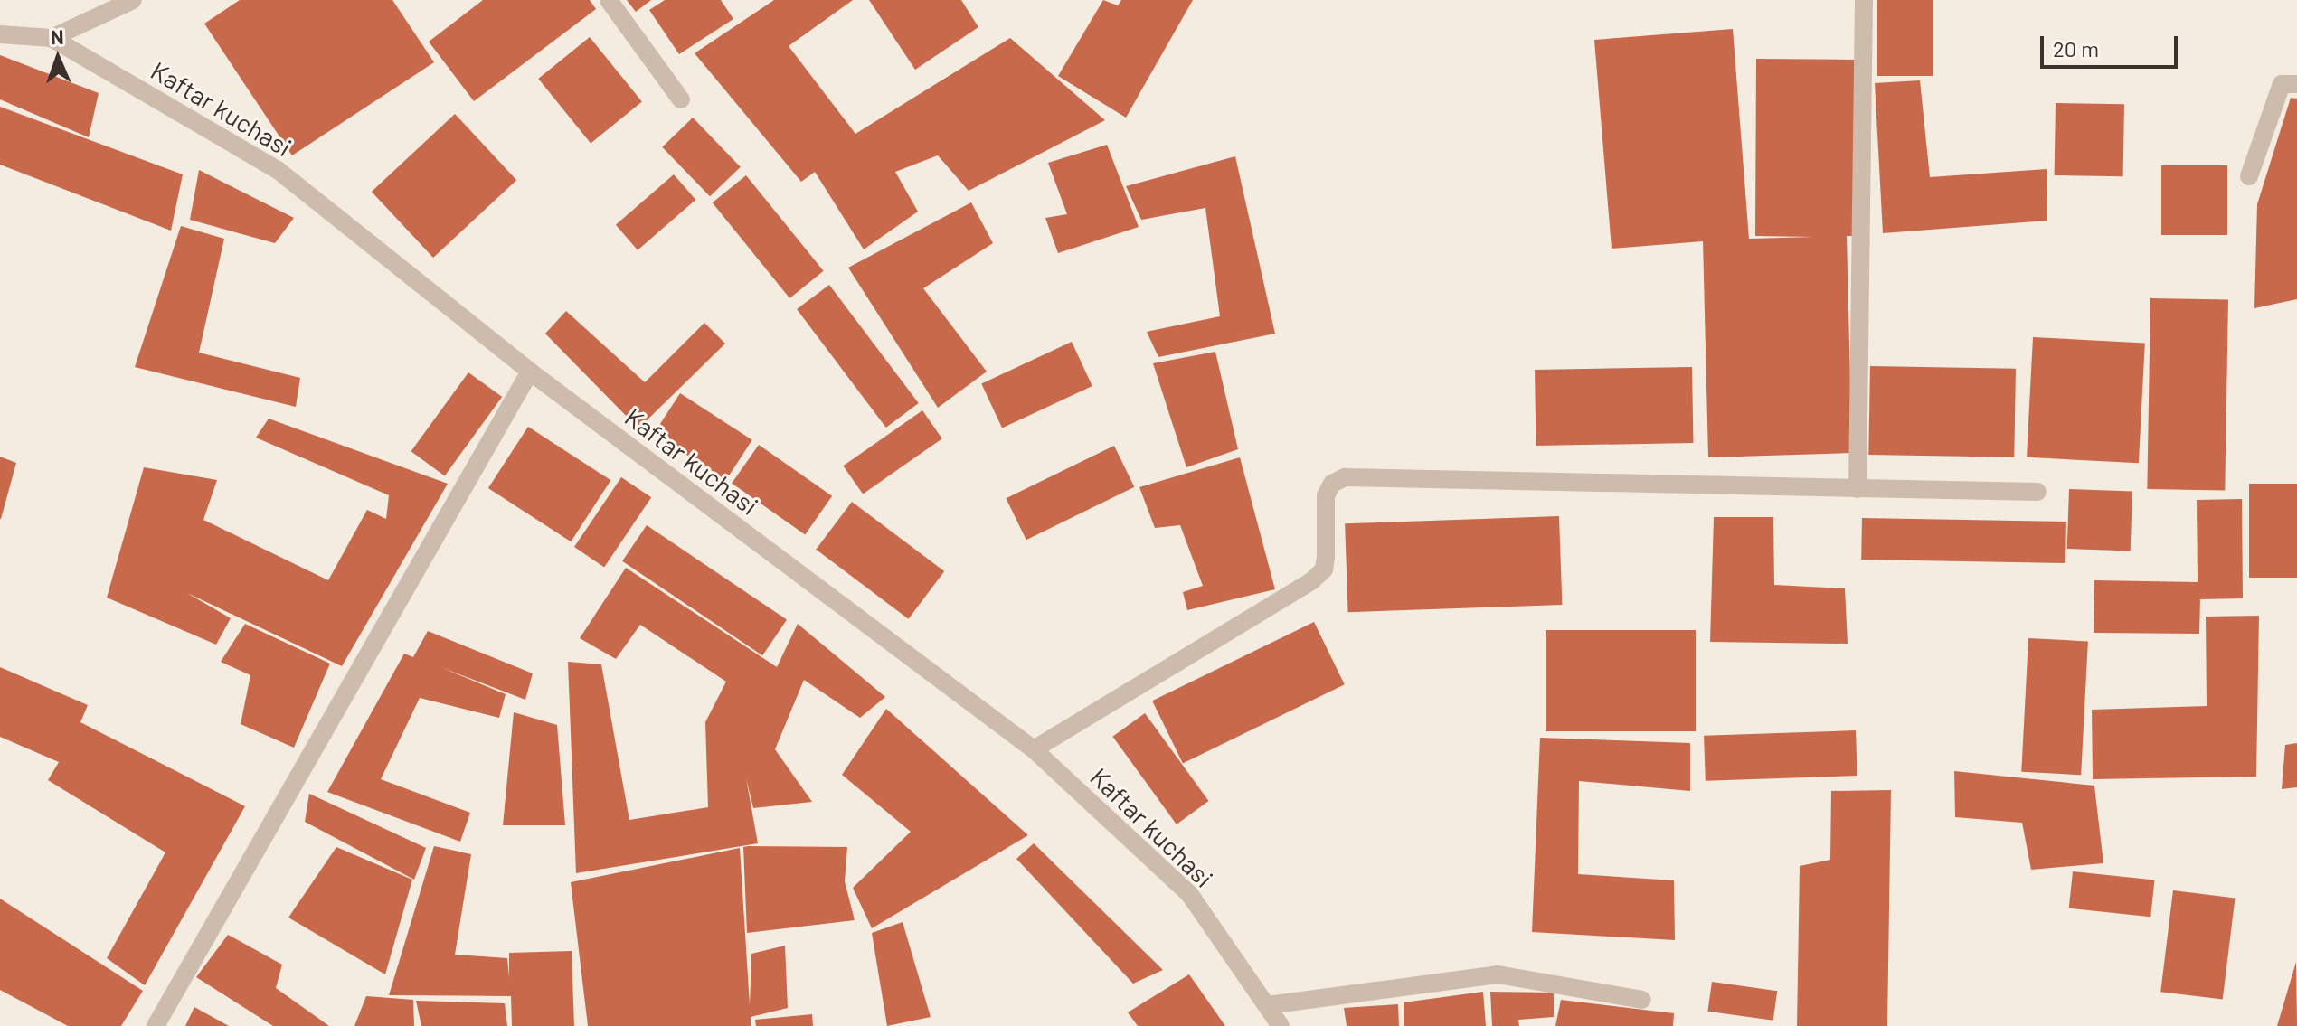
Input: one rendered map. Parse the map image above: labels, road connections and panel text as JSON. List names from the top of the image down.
{
  "streets": {
    "street": ["Kaftar kuchasi"]
  },
  "scale_bar": "20 m",
  "north": "top"
}
